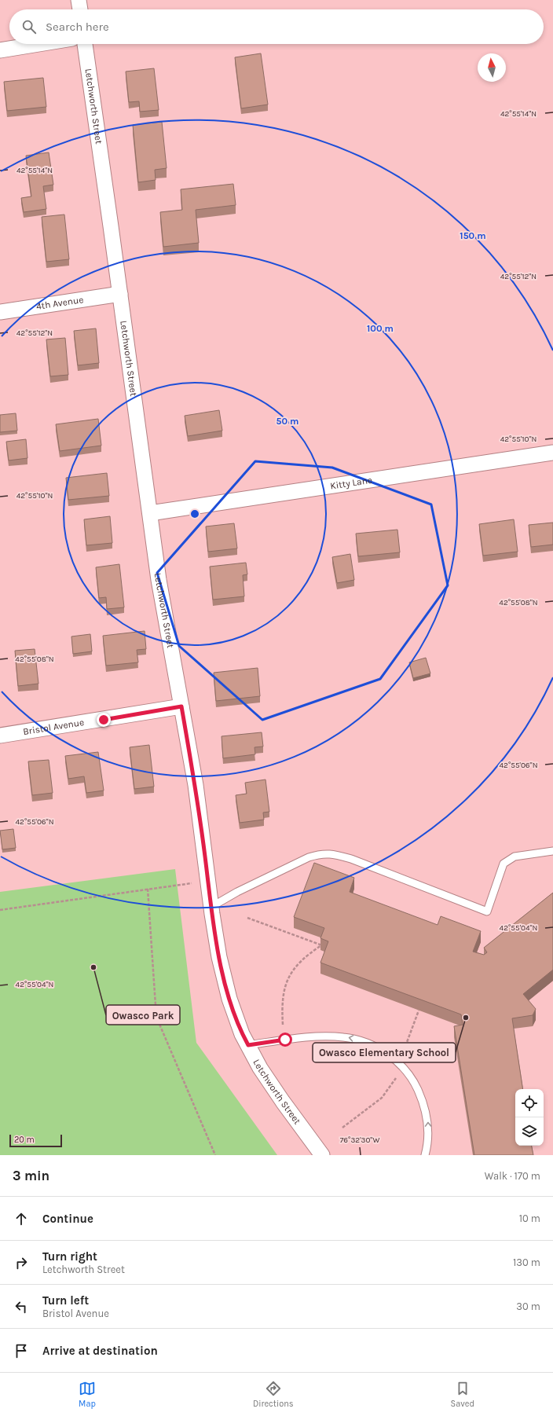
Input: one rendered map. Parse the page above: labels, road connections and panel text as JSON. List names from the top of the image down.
{
  "streets": {
    "street": [
      "Letchworth Street",
      "4th Avenue",
      "Kitty Lane",
      "Bristol Avenue"
    ]
  },
  "crossings": [
    ["Letchworth Street", "4th Avenue"],
    ["Letchworth Street", "Kitty Lane"],
    ["Letchworth Street", "Bristol Avenue"]
  ],
  "places": ["Owasco Park", "Owasco Elementary School"],
  "scale_bar": "20 m",
  "north": "top",
  "page": {
    "search": "Search here",
    "scale": "20 m",
    "heading": ["3 min", "Walk · 170 m"],
    "list": [
      ["Continue", "10 m"],
      ["Turn right", "Letchworth Street", "130 m"],
      ["Turn left", "Bristol Avenue", "30 m"],
      "Arrive at destination"
    ],
    "nav": ["Map", "Directions", "Saved"]
  },
  "coordinates": [
    "42°55'14\"N",
    "42°55'12\"N",
    "42°55'10\"N",
    "42°55'08\"N",
    "42°55'06\"N",
    "42°55'04\"N",
    "76°32'30\"W"
  ],
  "rings": ["150 m", "100 m", "50 m"]
}
